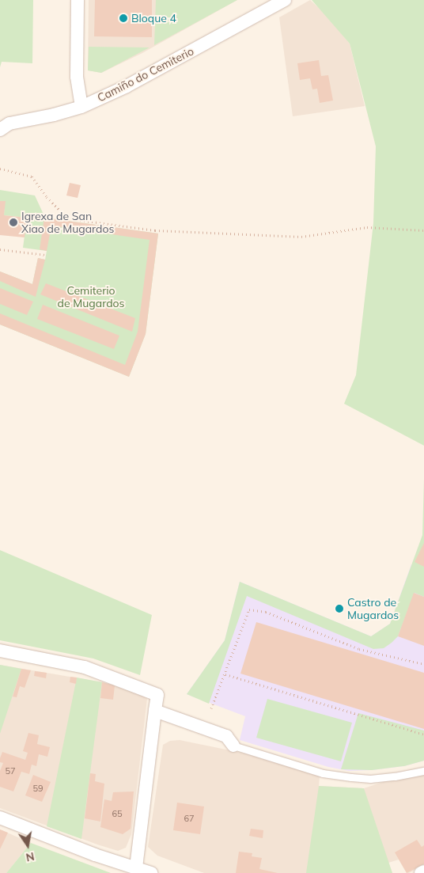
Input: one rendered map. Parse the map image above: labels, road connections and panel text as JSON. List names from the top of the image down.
{
  "streets": {
    "street": ["Camiño do Cemiterio"]
  },
  "parks": ["Cemiterio de Mugardos"],
  "places": ["Bloque 4", "Igrexa de San Xiao de Mugardos", "Castro de Mugardos"],
  "house_numbers": [
    "57",
    "59",
    "65",
    "67"
  ],
  "north": "bottom"
}
